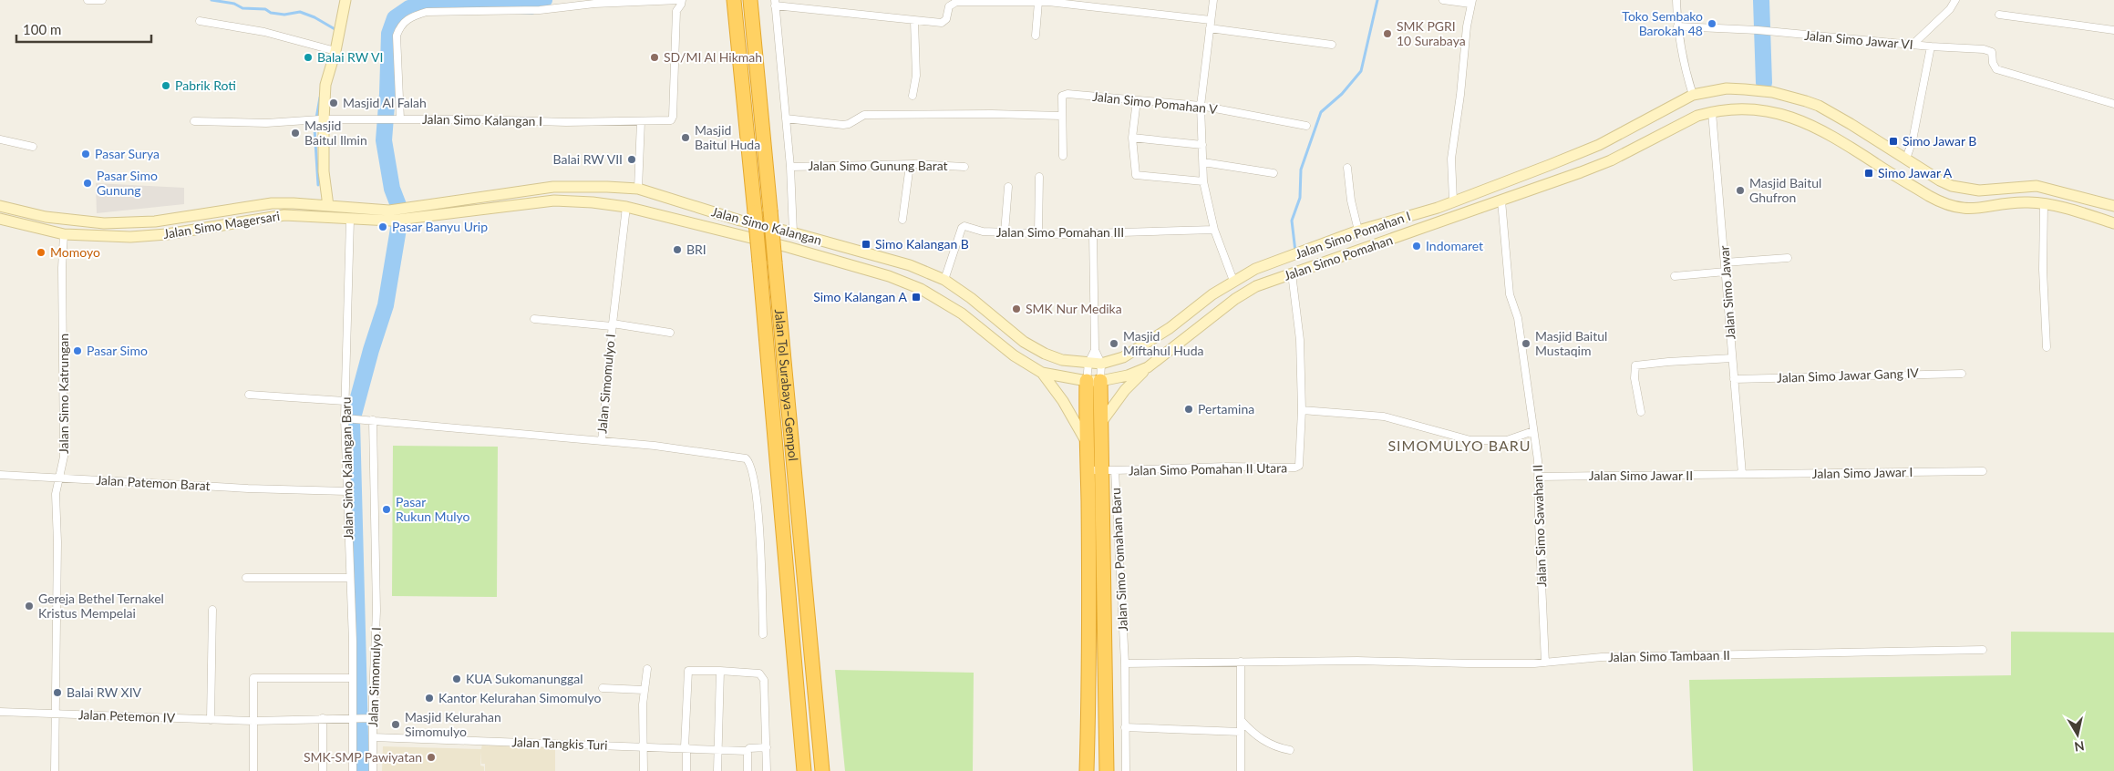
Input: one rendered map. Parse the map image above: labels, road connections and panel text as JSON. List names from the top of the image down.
{
  "streets": {
    "highway": ["Jalan Tol Surabaya–Gempol"],
    "main road": [
      "Jalan Simo Magersari",
      "Jalan Simo Kalangan",
      "Jalan Simo Pomahan I",
      "Jalan Simo Pomahan"
    ],
    "street": [
      "Jalan Simo Jawar VI",
      "Jalan Simo Pomahan V",
      "Jalan Simo Kalangan I",
      "Jalan Simo Gunung Barat",
      "Jalan Simo Pomahan III",
      "Jalan Simo Jawar",
      "Jalan Simo Jawar Gang IV",
      "Jalan Simomulyo I",
      "Jalan Simo Katrungan",
      "Jalan Simo Kalangan Baru",
      "Jalan Simo Pomahan II Utara",
      "Jalan Simo Jawar I",
      "Jalan Simo Jawar II",
      "Jalan Patemon Barat",
      "Jalan Simo Sawahan II",
      "Jalan Simo Pomahan Baru",
      "Jalan Simo Tambaan II",
      "Jalan Petemon IV",
      "Jalan Tangkis Turi"
    ]
  },
  "crossings": [
    ["Jalan Simo Magersari", "Jalan Simo Kalangan"],
    ["Jalan Simo Magersari", "Jalan Simo Katrungan"],
    ["Jalan Simo Magersari", "Jalan Simo Kalangan Baru"],
    ["Jalan Simo Kalangan", "Jalan Simo Pomahan III"],
    ["Jalan Simo Kalangan", "Jalan Simo Pomahan I"],
    ["Jalan Simo Kalangan", "Jalan Simo Pomahan"],
    ["Jalan Simo Kalangan", "Jalan Simomulyo I"],
    ["Jalan Simo Pomahan", "Jalan Simo Sawahan II"],
    ["Jalan Simo Jawar", "Jalan Simo Jawar Gang IV"],
    ["Jalan Simo Jawar", "Jalan Simo Jawar I"],
    ["Jalan Simo Jawar", "Jalan Simo Jawar II"],
    ["Jalan Simomulyo I", "Jalan Simo Kalangan Baru"],
    ["Jalan Simomulyo I", "Jalan Petemon IV"],
    ["Jalan Simomulyo I", "Jalan Tangkis Turi"],
    ["Jalan Simo Katrungan", "Jalan Patemon Barat"],
    ["Jalan Simo Katrungan", "Jalan Petemon IV"],
    ["Jalan Simo Kalangan Baru", "Jalan Patemon Barat"],
    ["Jalan Simo Kalangan Baru", "Jalan Petemon IV"],
    ["Jalan Simo Pomahan II Utara", "Jalan Simo Pomahan Baru"],
    ["Jalan Simo Jawar I", "Jalan Simo Jawar II"],
    ["Jalan Simo Jawar II", "Jalan Simo Sawahan II"],
    ["Jalan Simo Sawahan II", "Jalan Simo Tambaan II"]
  ],
  "districts": ["SIMOMULYO BARU"],
  "places": {
    "other": [
      "Toko Sembako Barokah 48",
      "SMK PGRI 10 Surabaya",
      "Balai RW VI",
      "SD/MI Al Hikmah",
      "Pabrik Roti",
      "Masjid Al Falah",
      "Masjid Baitul Ilmin",
      "Masjid Baitul Huda",
      "Pasar Surya",
      "Balai RW VII",
      "Pasar Simo Gunung",
      "Masjid Baitul Ghufron",
      "Pasar Banyu Urip",
      "Indomaret",
      "BRI",
      "Momoyo",
      "SMK Nur Medika",
      "Masjid Miftahul Huda",
      "Masjid Baitul Mustaqim",
      "Pasar Simo",
      "Pertamina",
      "Pasar Rukun Mulyo",
      "Gereja Bethel Ternakel Kristus Mempelai",
      "KUA Sukomanunggal",
      "Balai RW XIV",
      "Kantor Kelurahan Simomulyo",
      "Masjid Kelurahan Simomulyo",
      "SMK-SMP Pawiyatan"
    ],
    "transit": [
      "Simo Jawar B",
      "Simo Jawar A",
      "Simo Kalangan B",
      "Simo Kalangan A"
    ]
  },
  "scale_bar": "100 m",
  "north": "bottom"
}
